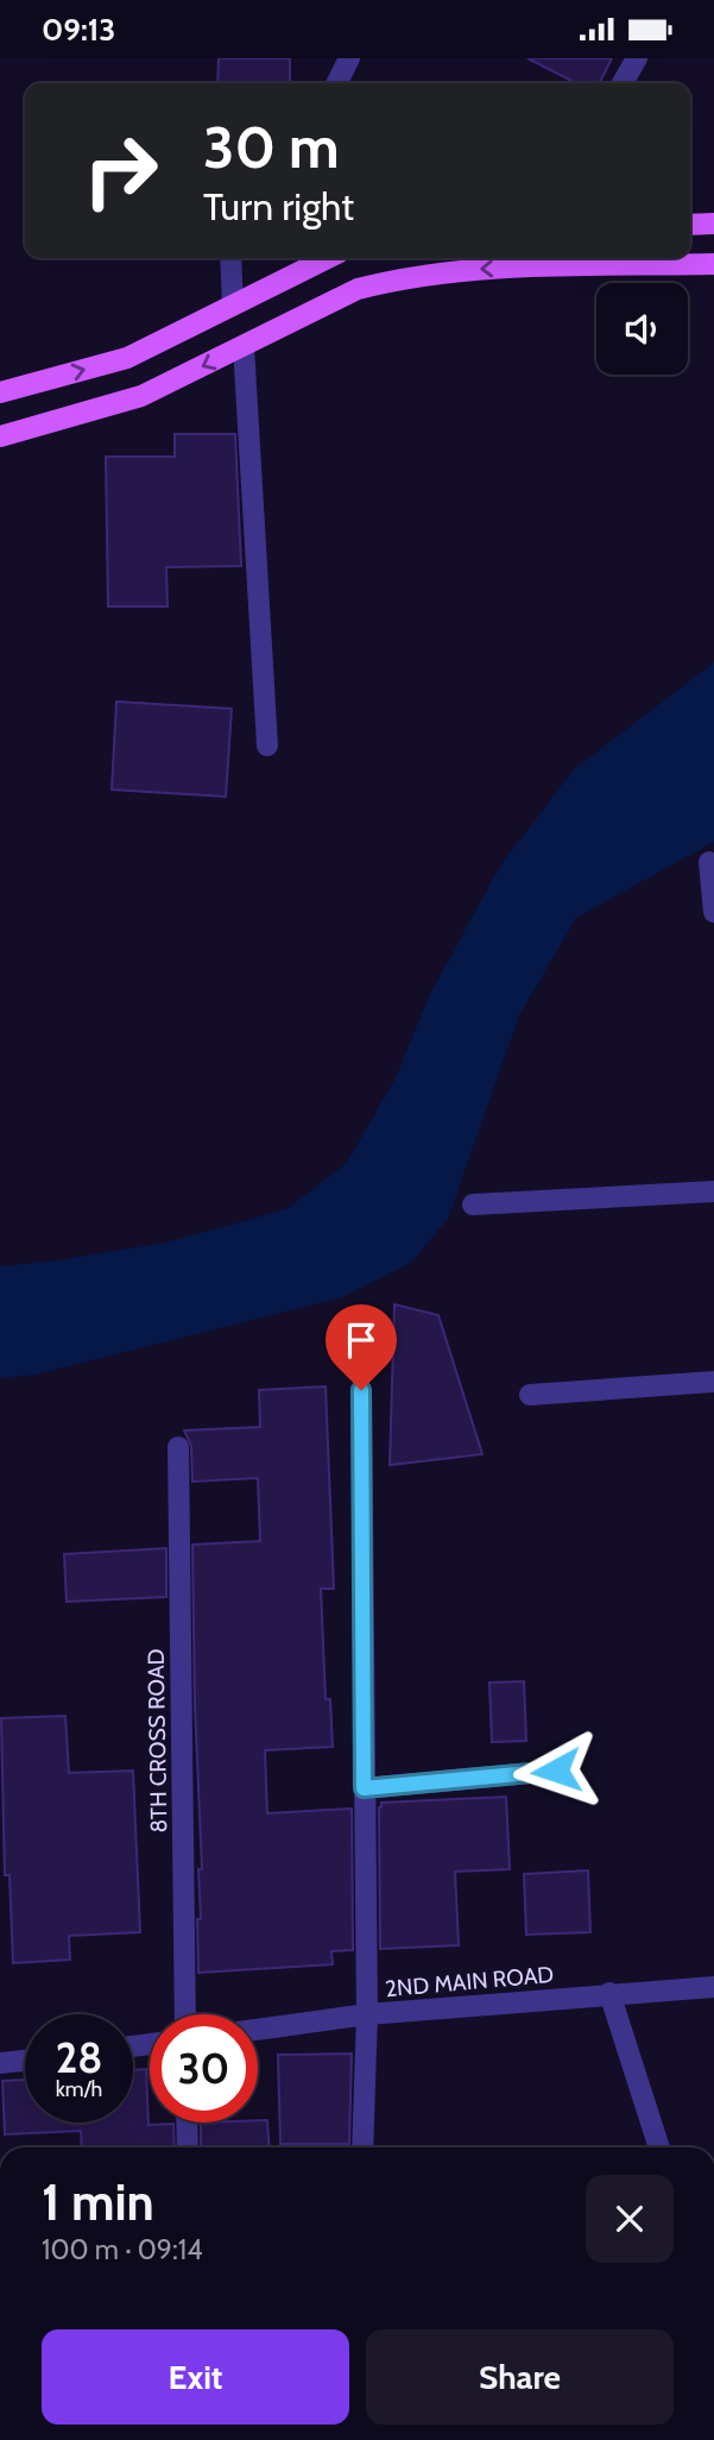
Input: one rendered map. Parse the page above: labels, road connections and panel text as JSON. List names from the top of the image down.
{
  "streets": {
    "street": ["8TH CROSS ROAD", "2ND MAIN ROAD"]
  },
  "page": {
    "status": "09:13",
    "turn": ["30 m", "Turn right"],
    "speed": "28 km/h",
    "limit": "30",
    "heading": ["1 min", "100 m · 09:14"],
    "buttons": ["Exit", "Share"]
  }
}
